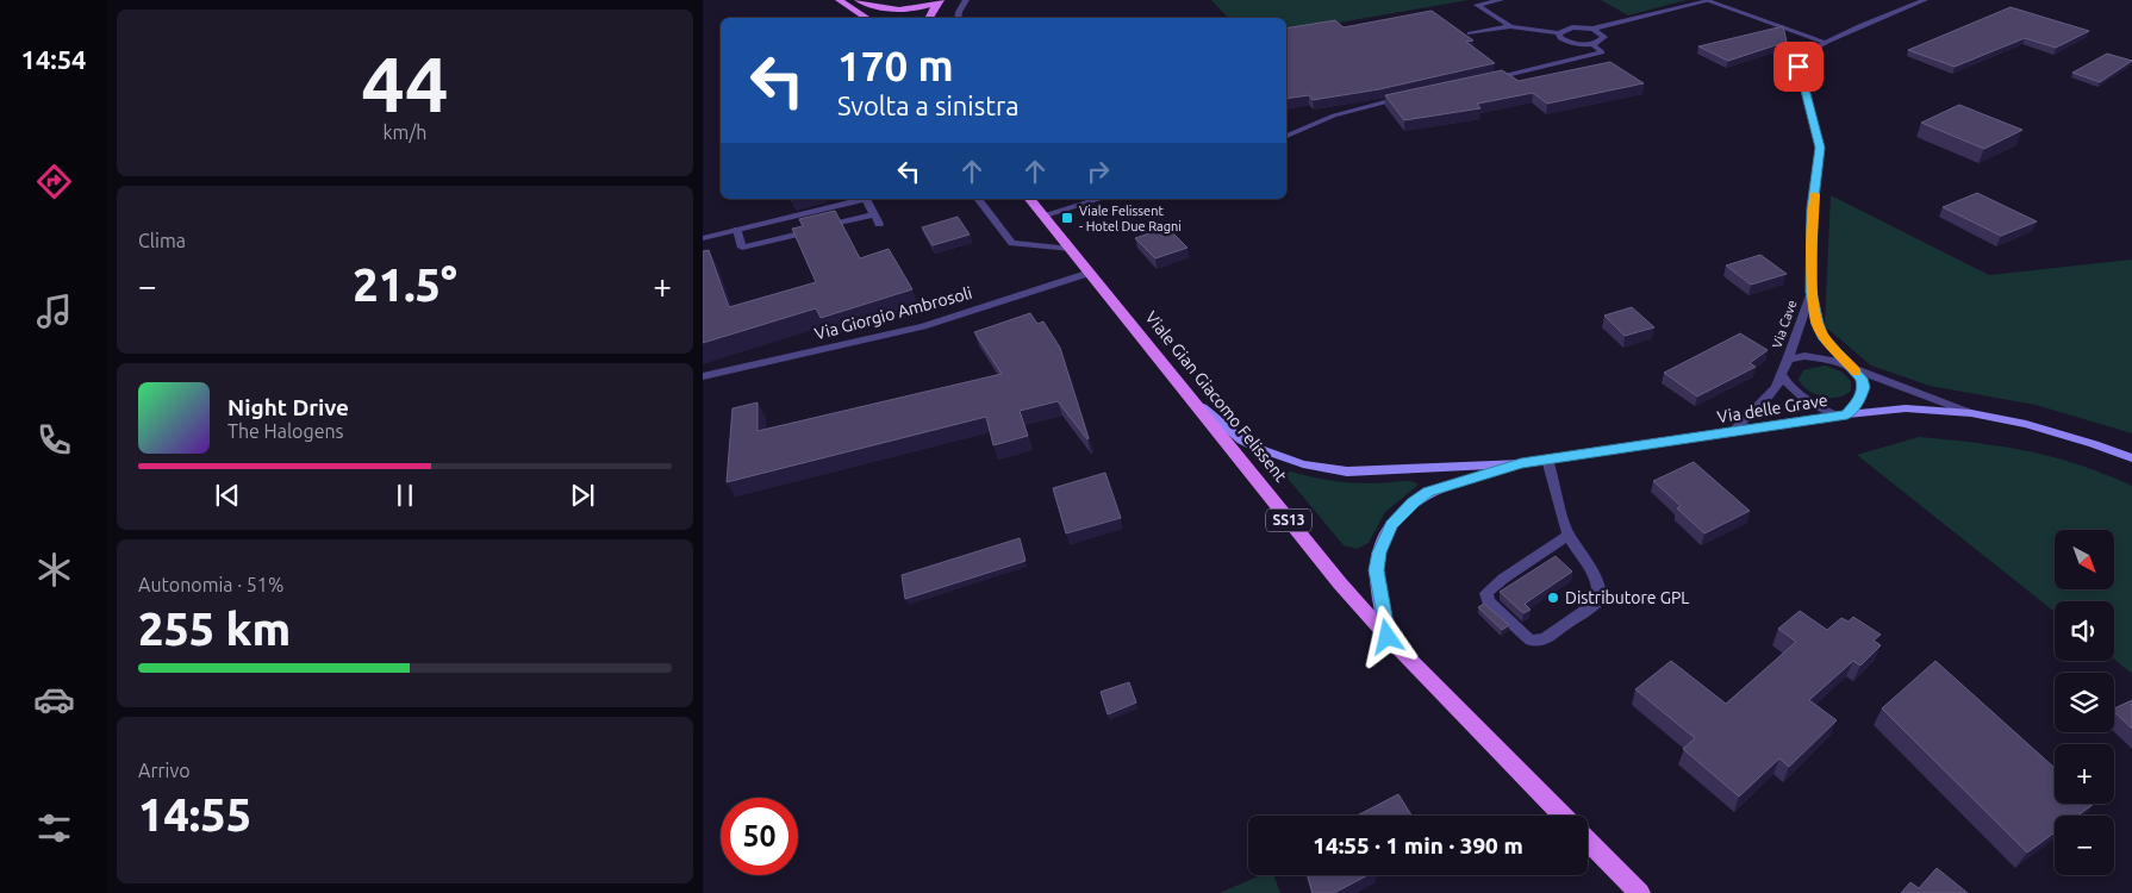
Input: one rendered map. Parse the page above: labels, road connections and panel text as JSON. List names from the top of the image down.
{
  "streets": {
    "main road": ["Viale Gian Giacomo Felissent", "Via delle Grave", "SS13"],
    "street": ["Via Giorgio Ambrosoli", "Via Cave"]
  },
  "crossings": [
    ["Via Giorgio Ambrosoli", "Viale Gian Giacomo Felissent"],
    ["Via Cave", "Via delle Grave"],
    ["Viale Gian Giacomo Felissent", "Via delle Grave"]
  ],
  "places": {
    "transit": ["Viale Felissent - Hotel Due Ragni"],
    "other": ["Distributore GPL"]
  },
  "north": "bottom right",
  "page": {
    "tabs": "14:54",
    "tile": [
      ["44", "km/h"],
      "Clima",
      ["Autonomia · 51%", "255 km"],
      ["Arrivo", "14:55"]
    ],
    "turn": ["170 m", "Svolta a sinistra"],
    "heat": ["−", "21.5°", "+"],
    "song": ["Night Drive", "The Halogens"],
    "map_buttons": ["+", "−"],
    "limit": "50",
    "trip": "14:55 · 1 min · 390 m"
  }
}
